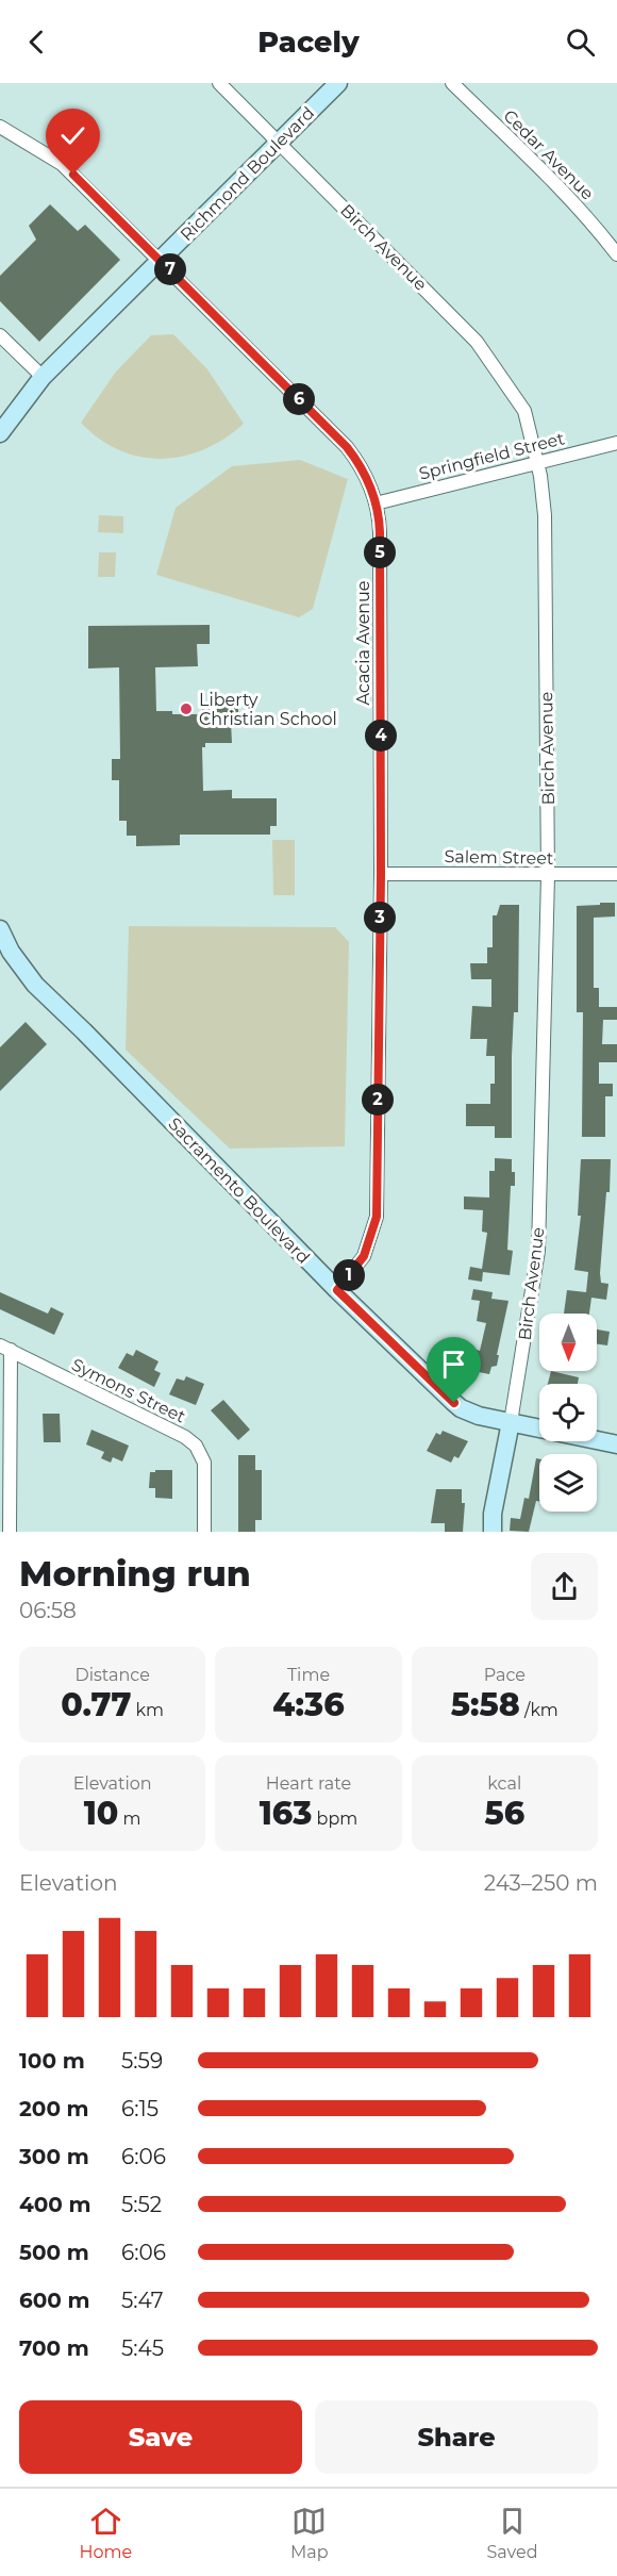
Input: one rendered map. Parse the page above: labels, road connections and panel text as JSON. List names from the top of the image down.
{
  "streets": {
    "street": [
      "Cedar Avenue",
      "Richmond Boulevard",
      "Birch Avenue",
      "Springfield Street",
      "Acacia Avenue",
      "Salem Street",
      "Sacramento Boulevard",
      "Symons Street"
    ]
  },
  "crossings": [
    ["Richmond Boulevard", "Birch Avenue"],
    ["Richmond Boulevard", "Acacia Avenue"],
    ["Birch Avenue", "Springfield Street"],
    ["Birch Avenue", "Salem Street"],
    ["Birch Avenue", "Sacramento Boulevard"],
    ["Springfield Street", "Acacia Avenue"],
    ["Acacia Avenue", "Salem Street"],
    ["Acacia Avenue", "Sacramento Boulevard"]
  ],
  "places": ["Liberty Christian School"],
  "north": "bottom",
  "page": {
    "header": "Pacely",
    "pins": [
      "7",
      "6",
      "5",
      "4",
      "3",
      "2",
      "1"
    ],
    "heading": ["Morning run", "06:58"],
    "stats": [
      ["Distance", "0.77 km"],
      ["Time", "4:36"],
      ["Pace", "5:58 /km"],
      ["Elevation", "10 m"],
      ["Heart rate", "163 bpm"],
      ["kcal", "56"]
    ],
    "chart": ["Elevation", "243–250 m"],
    "list": [
      {
        "name": "100 m",
        "note": "5:59"
      },
      {
        "name": "200 m",
        "note": "6:15"
      },
      {
        "name": "300 m",
        "note": "6:06"
      },
      {
        "name": "400 m",
        "note": "5:52"
      },
      {
        "name": "500 m",
        "note": "6:06"
      },
      {
        "name": "600 m",
        "note": "5:47"
      },
      {
        "name": "700 m",
        "note": "5:45"
      }
    ],
    "buttons": ["Save", "Share"],
    "tabs": ["Home", "Map", "Saved"]
  }
}
